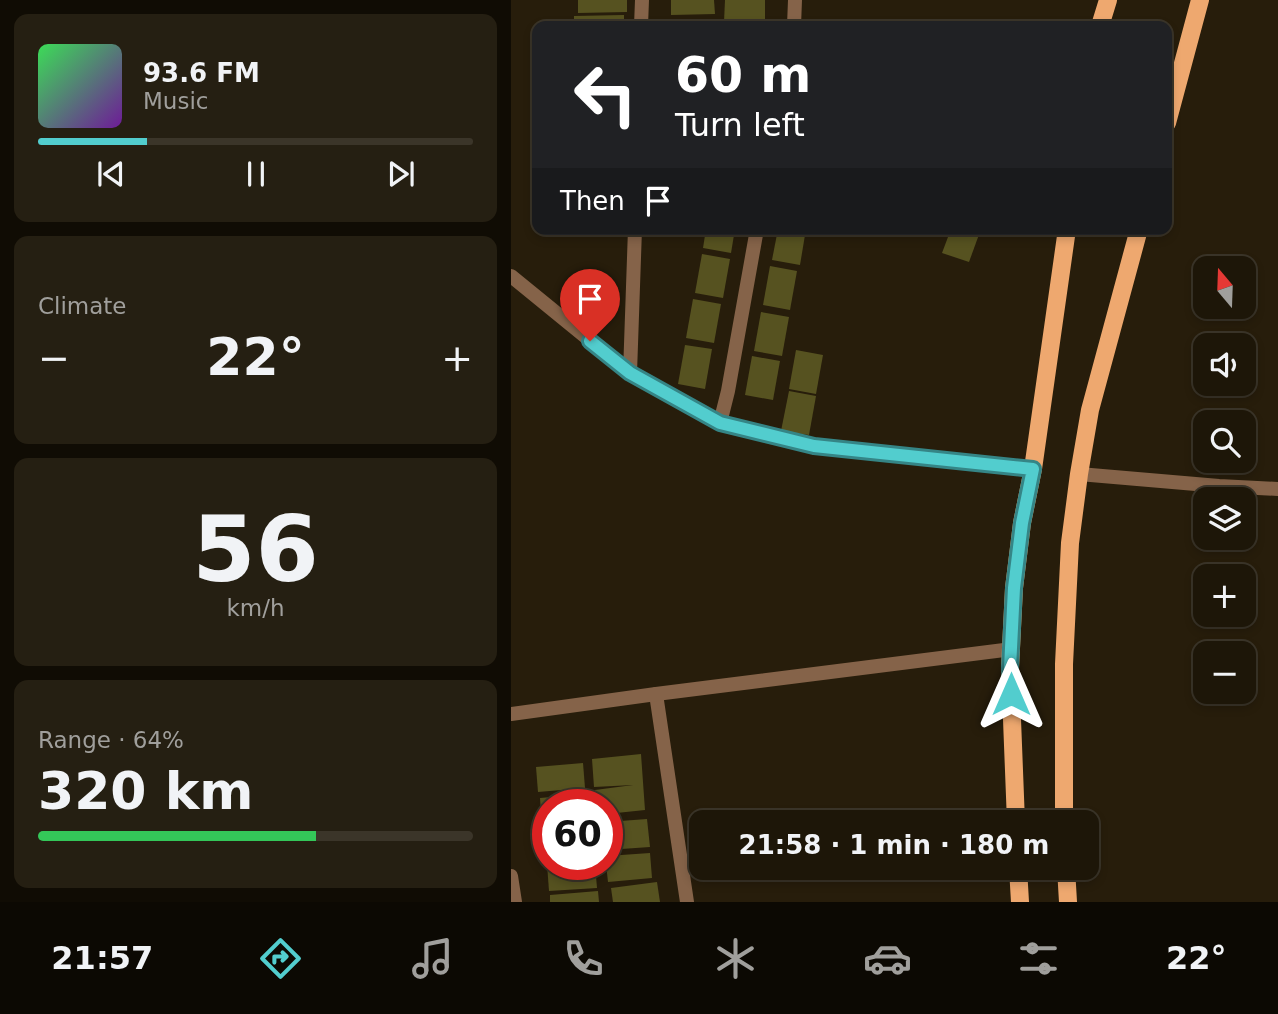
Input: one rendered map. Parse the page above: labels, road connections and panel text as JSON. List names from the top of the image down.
{
  "north": "top",
  "page": {
    "turn": ["60 m", "Turn left"],
    "song": ["93.6 FM", "Music"],
    "then": "Then",
    "tile": [
      "Climate",
      ["56", "km/h"],
      ["Range · 64%", "320 km"]
    ],
    "map_buttons": ["+", "−"],
    "heat": ["−", "22°", "+"],
    "limit": "60",
    "trip": "21:58 · 1 min · 180 m",
    "tabs": ["21:57", "22°"]
  }
}
